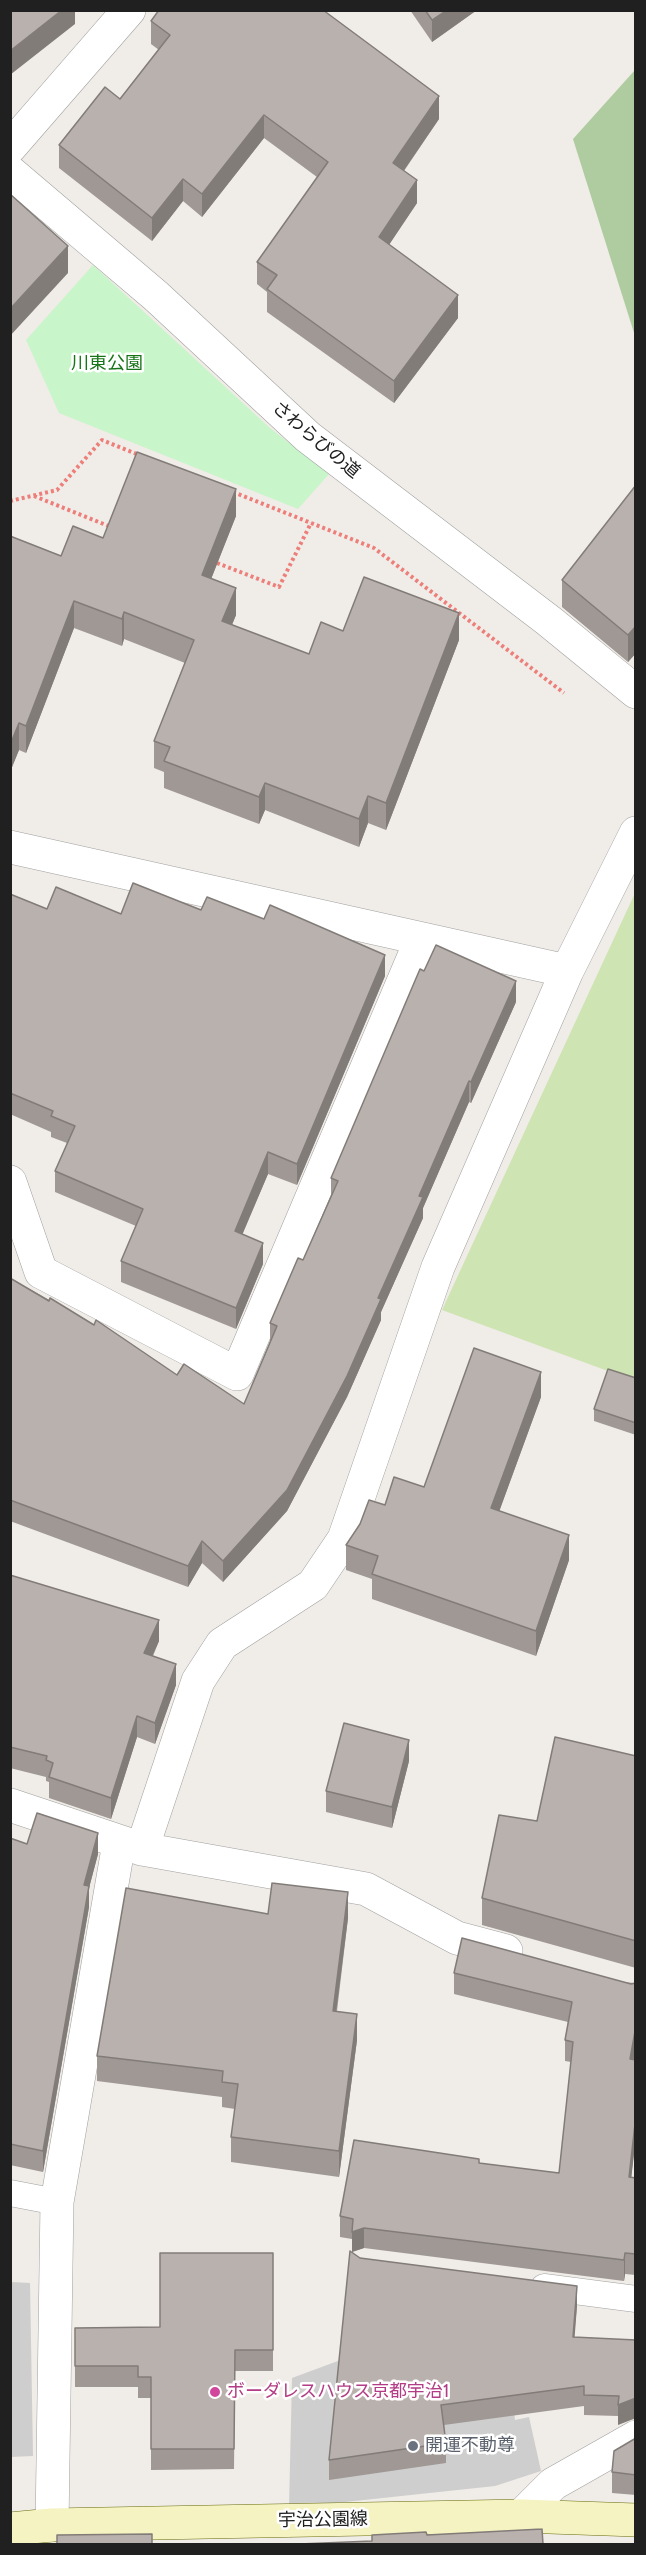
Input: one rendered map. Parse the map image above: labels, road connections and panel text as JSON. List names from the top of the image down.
{
  "streets": {
    "main road": ["宇治公園線"],
    "street": ["さわらびの道"]
  },
  "parks": ["川東公園"],
  "places": ["ボーダレスハウス京都宇治1", "開運不動尊"]
}
